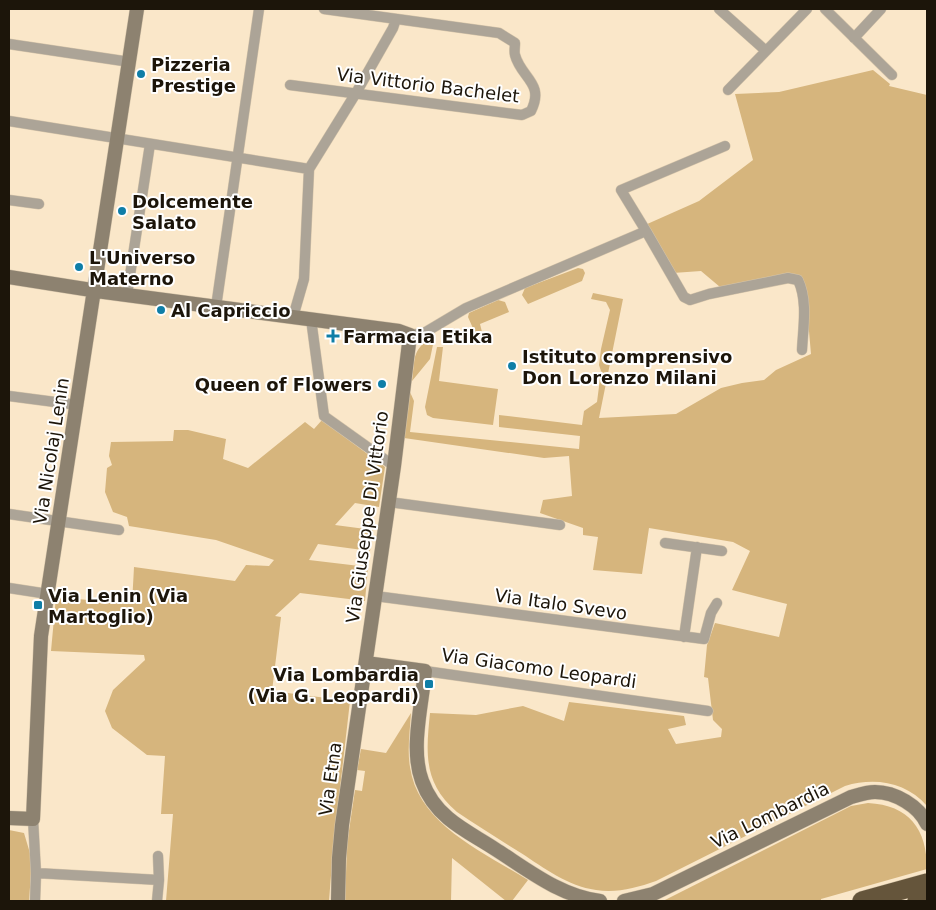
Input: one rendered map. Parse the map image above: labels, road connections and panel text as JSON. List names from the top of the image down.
{
  "streets": {
    "street": [
      "Via Vittorio Bachelet",
      "Via Nicolaj Lenin",
      "Via Giuseppe Di Vittorio",
      "Via Italo Svevo",
      "Via Giacomo Leopardi",
      "Via Etna",
      "Via Lombardia"
    ]
  },
  "crossings": [
    ["Via Giuseppe Di Vittorio", "Via Italo Svevo"],
    ["Via Giuseppe Di Vittorio", "Via Giacomo Leopardi"],
    ["Via Giuseppe Di Vittorio", "Via Etna"],
    ["Via Giacomo Leopardi", "Via Etna"]
  ],
  "places": {
    "other": [
      "Pizzeria Prestige",
      "Dolcemente Salato",
      "L'Universo Materno",
      "Al Capriccio",
      "Istituto comprensivo Don Lorenzo Milani",
      "Queen of Flowers"
    ],
    "health": ["Farmacia Etika"],
    "transit": ["Via Lenin (Via Martoglio)", "Via Lombardia (Via G. Leopardi)"]
  }
}
